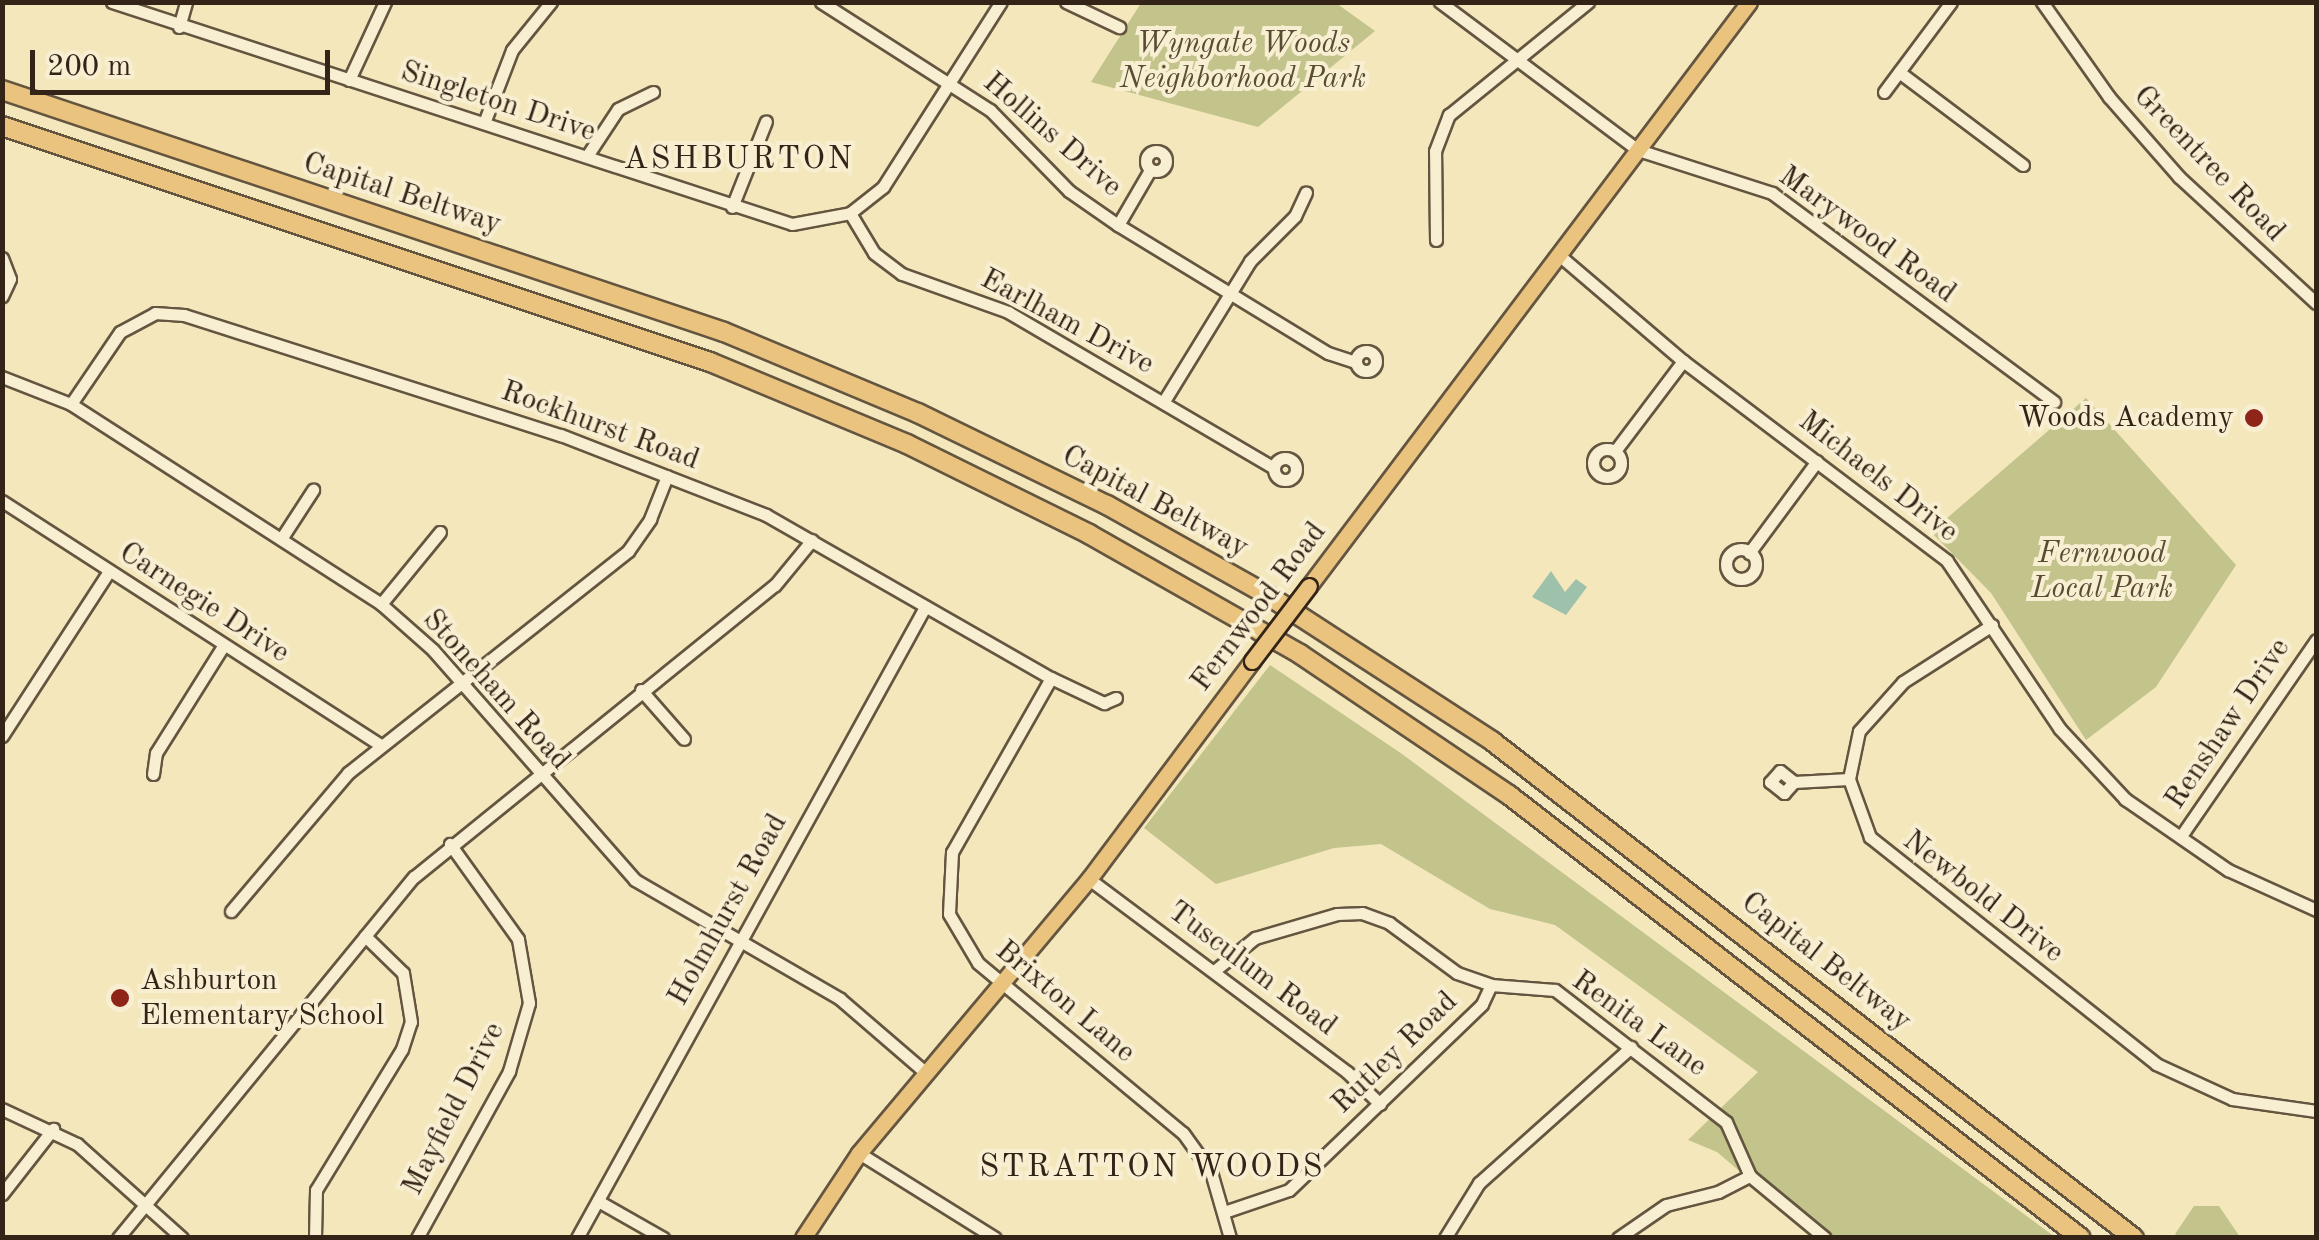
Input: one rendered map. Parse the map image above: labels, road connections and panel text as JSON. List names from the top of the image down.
{
  "streets": {
    "highway": ["Capital Beltway"],
    "main road": ["Fernwood Road"],
    "street": [
      "Singleton Drive",
      "Hollins Drive",
      "Greentree Road",
      "Marywood Road",
      "Earlham Drive",
      "Rockhurst Road",
      "Michaels Drive",
      "Carnegie Drive",
      "Stoneham Road",
      "Renshaw Drive",
      "Newbold Drive",
      "Holmhurst Road",
      "Tusculum Road",
      "Brixton Lane",
      "Renita Lane",
      "Rutley Road",
      "Mayfield Drive"
    ]
  },
  "crossings": [
    ["Singleton Drive", "Hollins Drive"],
    ["Singleton Drive", "Earlham Drive"],
    ["Marywood Road", "Fernwood Road"],
    ["Rockhurst Road", "Stoneham Road"],
    ["Rockhurst Road", "Holmhurst Road"],
    ["Rockhurst Road", "Brixton Lane"],
    ["Michaels Drive", "Fernwood Road"],
    ["Michaels Drive", "Renshaw Drive"],
    ["Michaels Drive", "Newbold Drive"],
    ["Fernwood Road", "Stoneham Road"],
    ["Fernwood Road", "Tusculum Road"],
    ["Fernwood Road", "Brixton Lane"],
    ["Stoneham Road", "Holmhurst Road"],
    ["Tusculum Road", "Renita Lane"],
    ["Tusculum Road", "Rutley Road"],
    ["Brixton Lane", "Rutley Road"],
    ["Renita Lane", "Rutley Road"]
  ],
  "districts": ["ASHBURTON", "STRATTON WOODS"],
  "parks": ["Wyngate Woods Neighborhood Park", "Fernwood Local Park"],
  "places": ["Woods Academy", "Ashburton Elementary School"],
  "scale_bar": "200 m"
}
